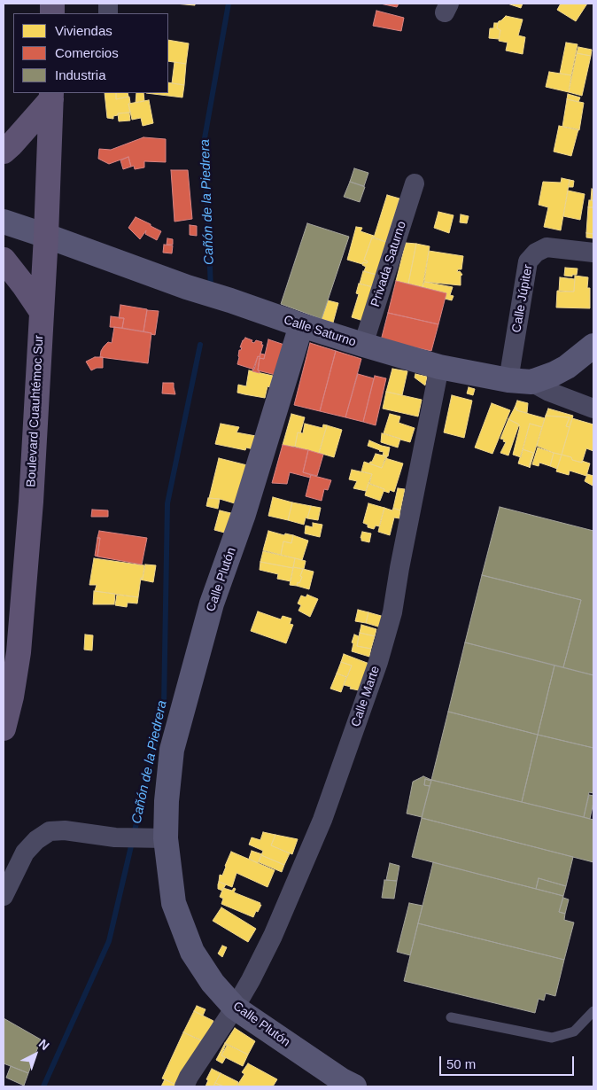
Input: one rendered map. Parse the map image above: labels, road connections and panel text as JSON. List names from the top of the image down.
{
  "streets": {
    "main road": ["Boulevard Cuauhtémoc Sur"],
    "street": [
      "Privada Saturno",
      "Calle Júpiter",
      "Calle Saturno",
      "Calle Plutón",
      "Calle Marte"
    ]
  },
  "crossings": [
    ["Privada Saturno", "Calle Saturno"],
    ["Calle Júpiter", "Calle Saturno"],
    ["Calle Saturno", "Boulevard Cuauhtémoc Sur"],
    ["Calle Saturno", "Calle Plutón"],
    ["Calle Saturno", "Calle Marte"],
    ["Calle Plutón", "Calle Marte"]
  ],
  "water": ["Cañón de la Piedrera"],
  "legend": ["Viviendas", "Comercios", "Industria"],
  "scale_bar": "50 m",
  "north": "top right"
}
